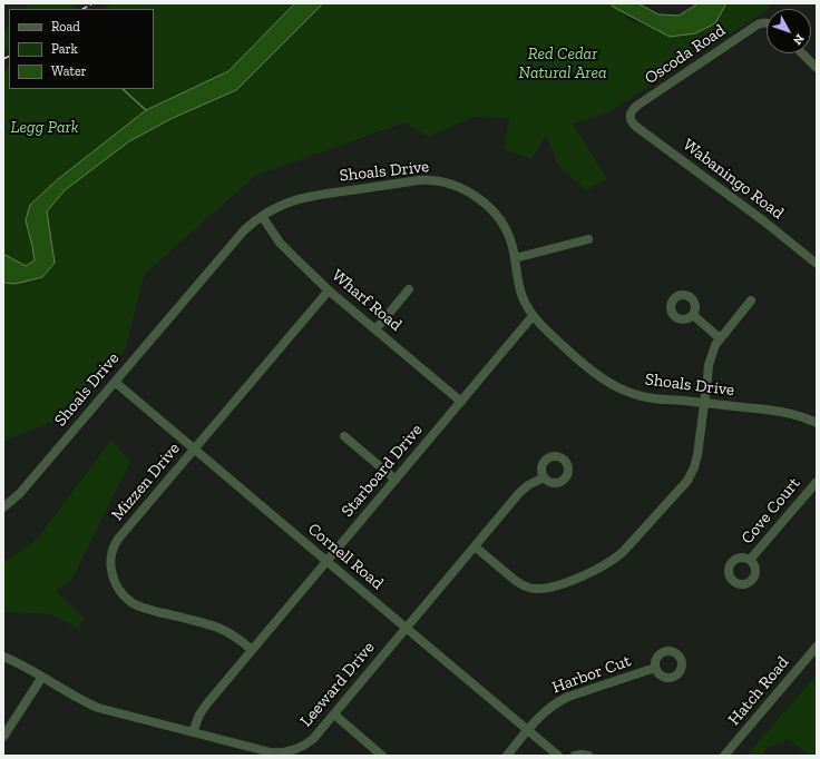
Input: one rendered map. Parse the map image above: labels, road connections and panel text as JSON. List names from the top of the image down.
{
  "streets": {
    "street": [
      "Oscoda Road",
      "Shoals Drive",
      "Wabaningo Road",
      "Wharf Road",
      "Starboard Drive",
      "Mizzen Drive",
      "Cove Court",
      "Cornell Road",
      "Harbor Cut",
      "Leeward Drive",
      "Hatch Road"
    ]
  },
  "crossings": [
    ["Oscoda Road", "Wabaningo Road"],
    ["Shoals Drive", "Wharf Road"],
    ["Shoals Drive", "Starboard Drive"],
    ["Shoals Drive", "Cornell Road"],
    ["Wharf Road", "Starboard Drive"],
    ["Wharf Road", "Mizzen Drive"],
    ["Starboard Drive", "Mizzen Drive"],
    ["Starboard Drive", "Cornell Road"],
    ["Starboard Drive", "Leeward Drive"],
    ["Mizzen Drive", "Cornell Road"],
    ["Cornell Road", "Harbor Cut"],
    ["Cornell Road", "Leeward Drive"]
  ],
  "parks": ["Red Cedar Natural Area", "Legg Park"],
  "legend": ["Road", "Park", "Water"],
  "north": "bottom right"
}
